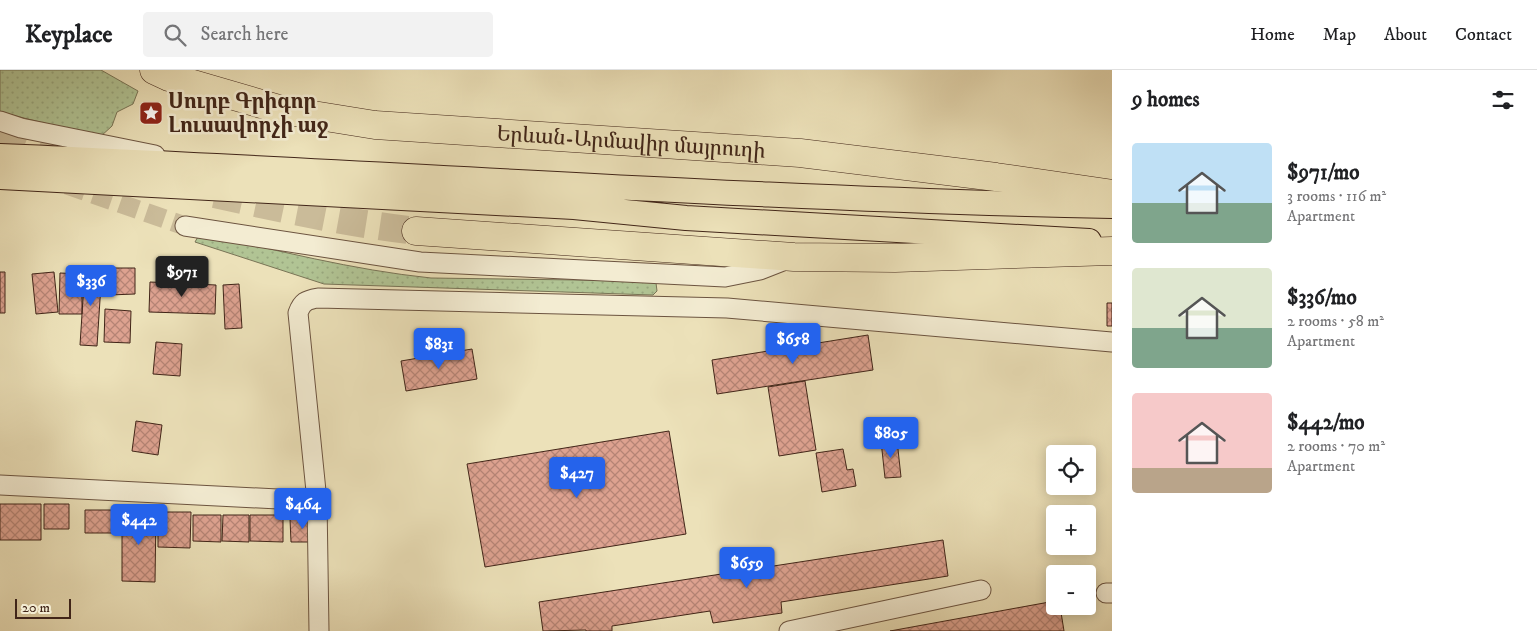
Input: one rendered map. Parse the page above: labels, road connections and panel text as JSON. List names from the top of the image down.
{
  "streets": {
    "highway": ["Երևան-Արմավիր մայրուղի"]
  },
  "places": {
    "place": ["Սուրբ Գրիգոր Լուսավորչի աջ"]
  },
  "scale_bar": "20 m",
  "page": {
    "header": "Keyplace",
    "search": "Search here",
    "nav": [
      "Home",
      "Map",
      "About",
      "Contact"
    ],
    "heading": "9 homes",
    "list": [
      {
        "name": "$971/mo",
        "note": "3 rooms · 116 m² · Apartment"
      },
      {
        "name": "$336/mo",
        "note": "2 rooms · 58 m² · Apartment"
      },
      {
        "name": "$442/mo",
        "note": "2 rooms · 70 m² · Apartment"
      }
    ],
    "price": [
      "$971",
      "$336",
      "$658",
      "$831",
      "$805",
      "$427",
      "$464",
      "$442",
      "$659"
    ],
    "map_buttons": ["+", "−"],
    "scale": "20 m"
  }
}
